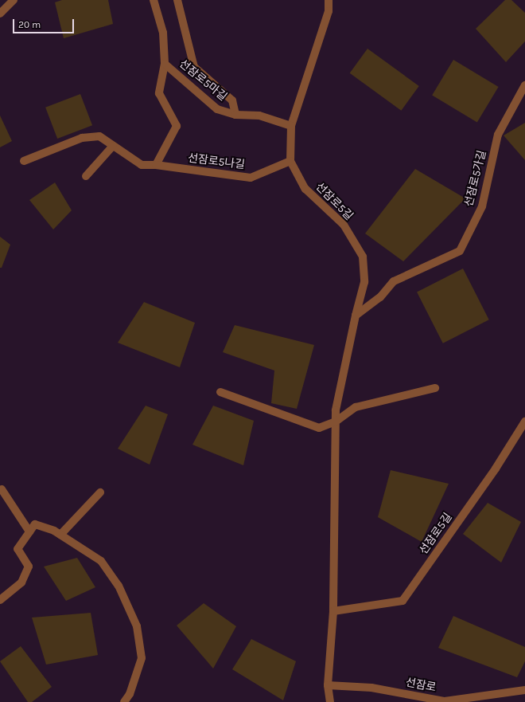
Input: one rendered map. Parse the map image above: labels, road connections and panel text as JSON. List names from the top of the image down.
{
  "streets": {
    "street": [
      "선잠로5마길",
      "선잠로5나길",
      "선잠로5가길",
      "선잠로5길",
      "선잠로"
    ]
  },
  "crossings": [
    ["선잠로5마길", "선잠로5길"],
    ["선잠로5나길", "선잠로5길"],
    ["선잠로5가길", "선잠로5길"],
    ["선잠로5길", "선잠로"]
  ],
  "scale_bar": "20 m"
}
